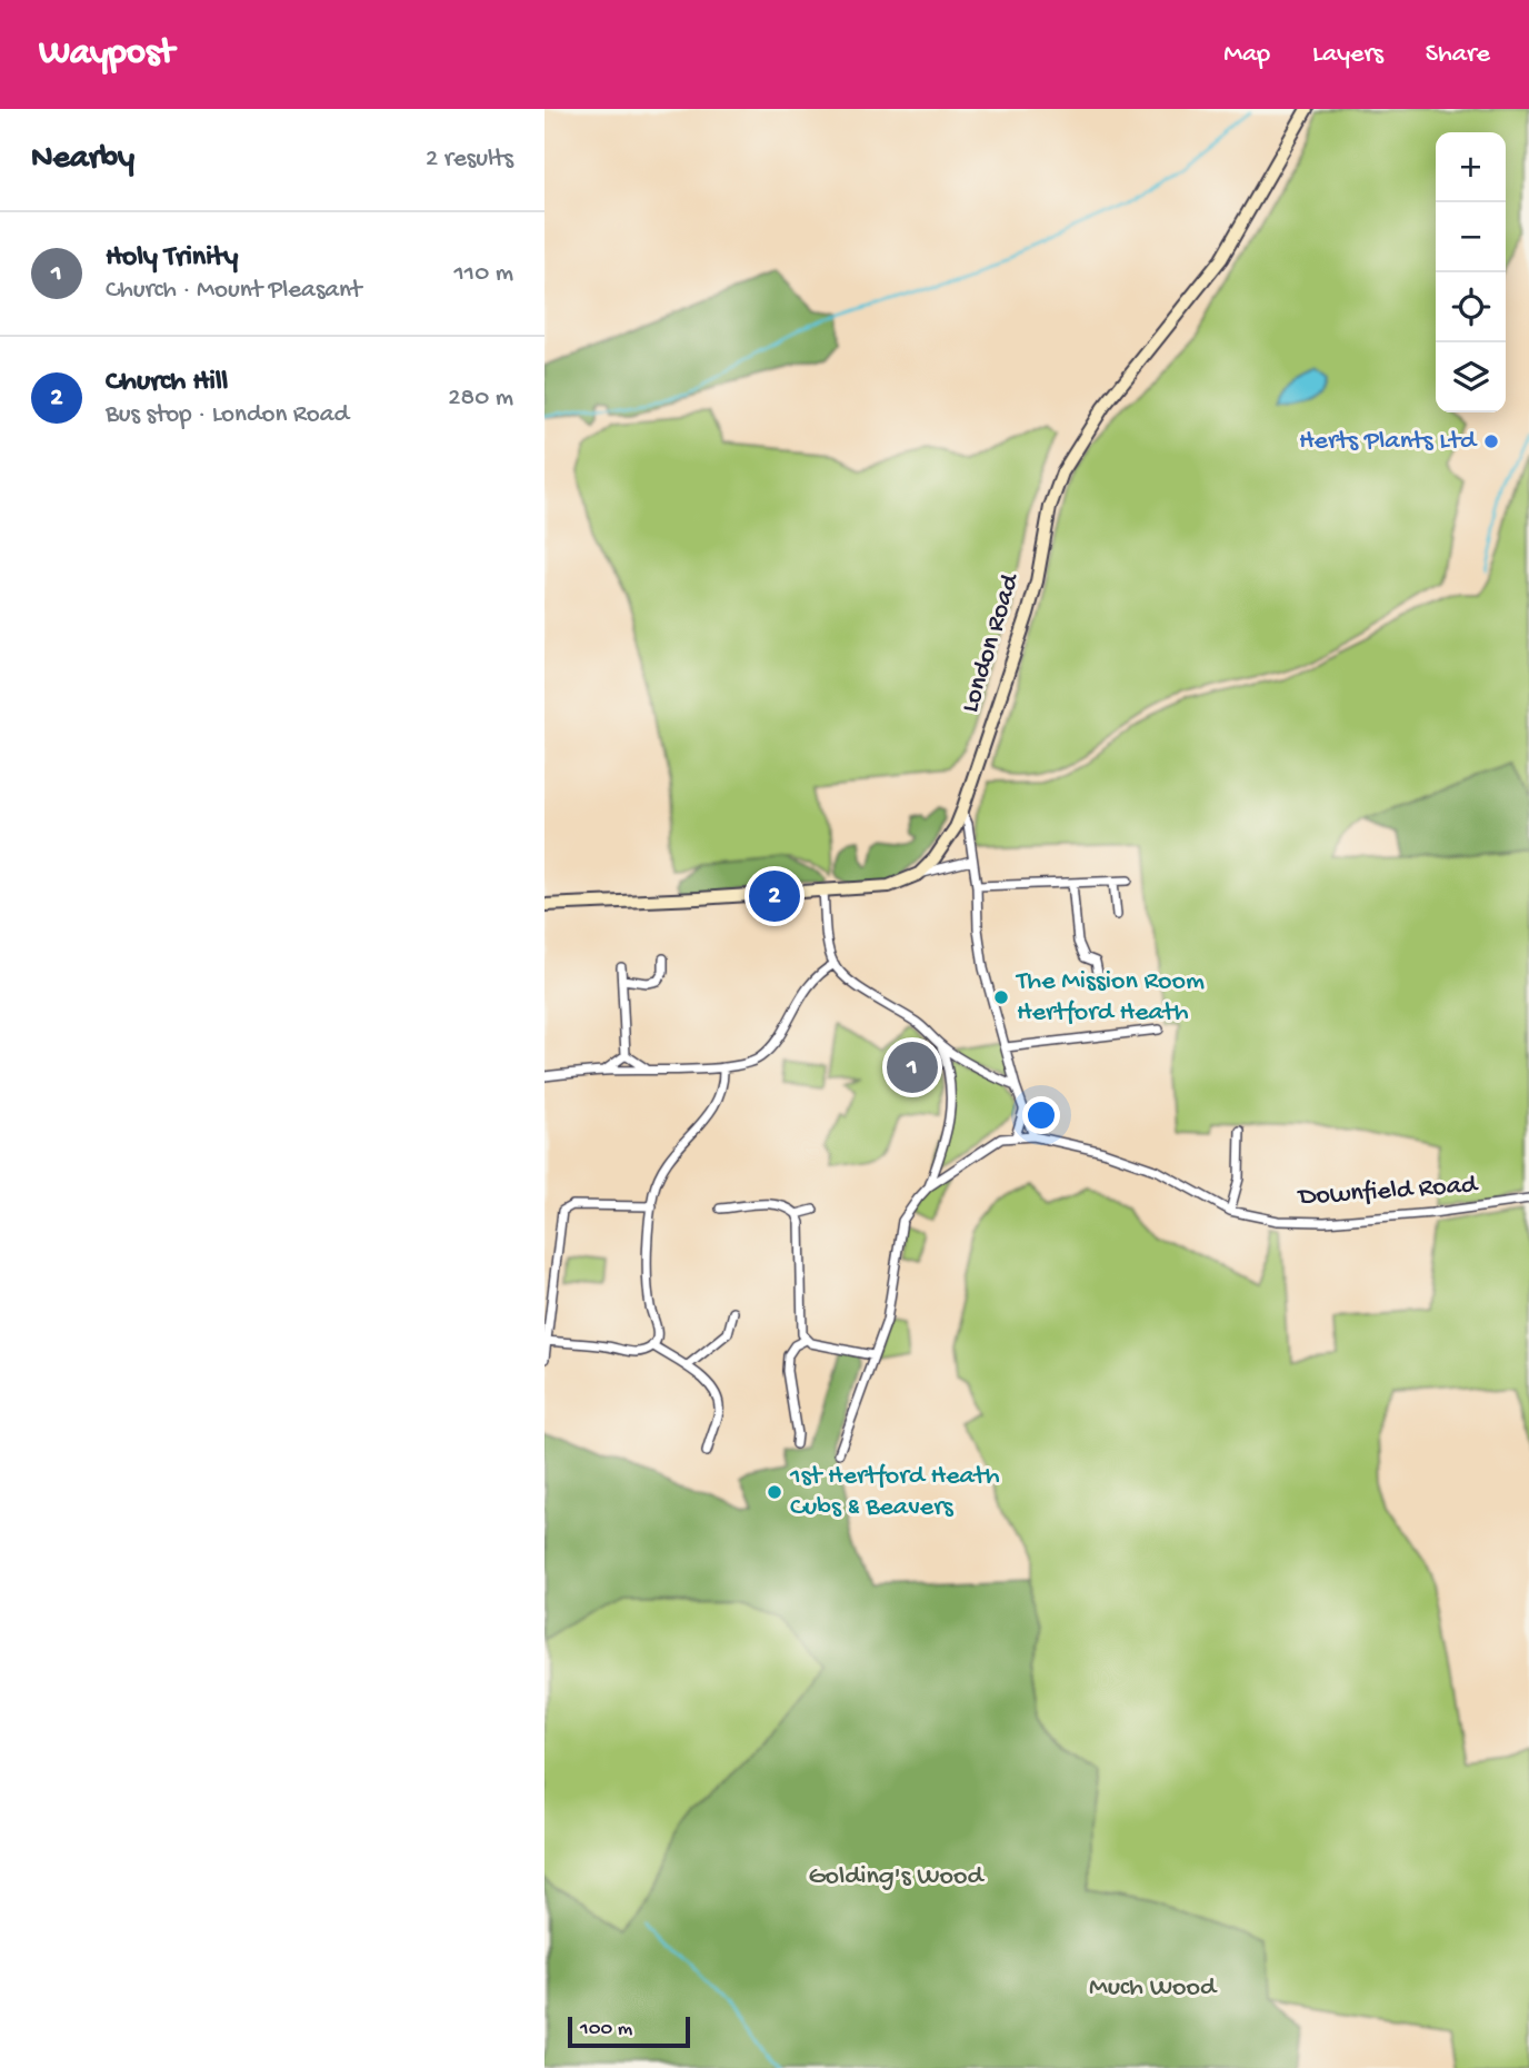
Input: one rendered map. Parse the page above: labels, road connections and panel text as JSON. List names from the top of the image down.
{
  "streets": {
    "main road": ["London Road"],
    "street": ["Downfield Road"]
  },
  "parks": ["Golding's Wood", "Much Wood"],
  "places": ["Herts Plants Ltd", "The Mission Room Hertford Heath", "1st Hertford Heath Cubs & Beavers"],
  "scale_bar": "100 m",
  "page": {
    "header": "Waypost",
    "nav": ["Map", "Layers", "Share"],
    "heading": ["Nearby", "2 results"],
    "map_buttons": ["+", "−"],
    "list": [
      {
        "mark": "1",
        "name": "Holy Trinity",
        "note": "Church · Mount Pleasant",
        "value": "110 m"
      },
      {
        "mark": "2",
        "name": "Church Hill",
        "note": "Bus stop · London Road",
        "value": "280 m"
      }
    ],
    "pins": ["2", "1"],
    "scale": "100 m"
  }
}
